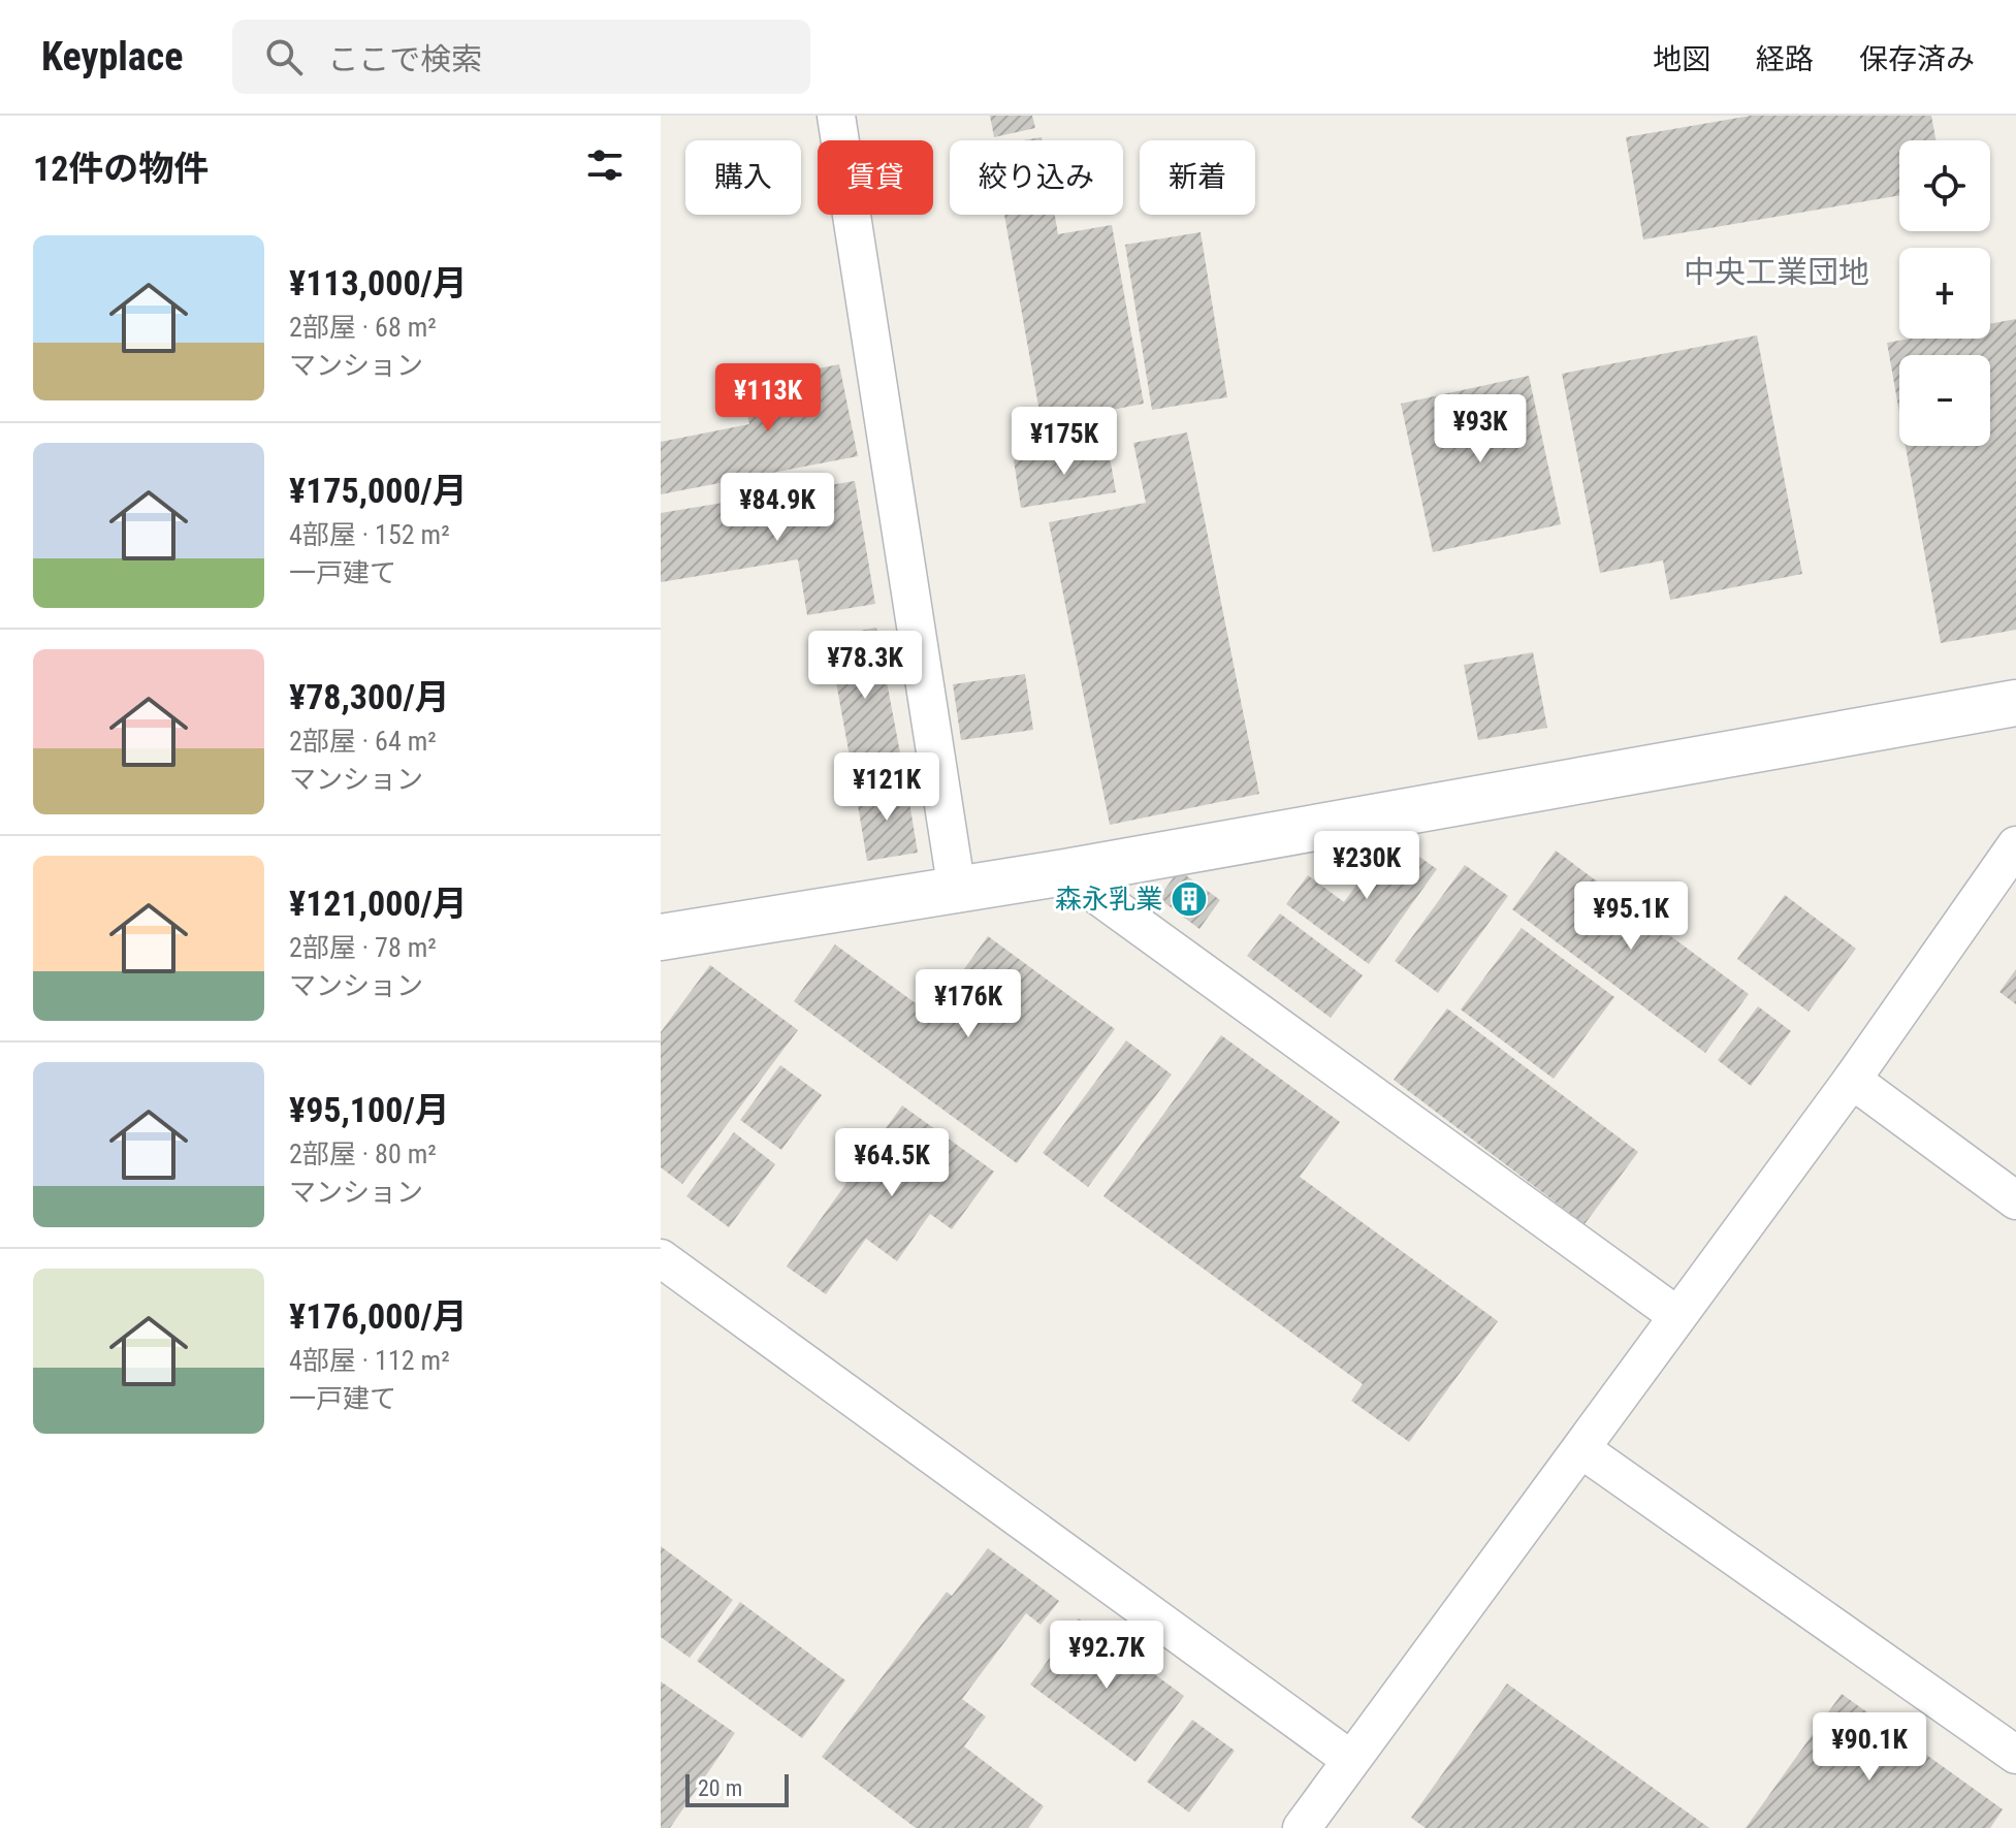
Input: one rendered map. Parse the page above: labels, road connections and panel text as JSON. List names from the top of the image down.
{
  "districts": ["中央工業団地"],
  "places": {
    "building": ["森永乳業"]
  },
  "scale_bar": "20 m",
  "page": {
    "header": "Keyplace",
    "search": "ここで検索",
    "nav": ["地図", "経路", "保存済み"],
    "heading": "12件の物件",
    "map_buttons": ["+", "−"],
    "chip": [
      "購入",
      "賃貸",
      "絞り込み",
      "新着"
    ],
    "list": [
      {
        "name": "¥113,000/月",
        "note": "2部屋 · 68 m² · マンション"
      },
      {
        "name": "¥175,000/月",
        "note": "4部屋 · 152 m² · 一戸建て"
      },
      {
        "name": "¥78,300/月",
        "note": "2部屋 · 64 m² · マンション"
      },
      {
        "name": "¥121,000/月",
        "note": "2部屋 · 78 m² · マンション"
      },
      {
        "name": "¥95,100/月",
        "note": "2部屋 · 80 m² · マンション"
      },
      {
        "name": "¥176,000/月",
        "note": "4部屋 · 112 m² · 一戸建て"
      }
    ],
    "price": [
      "¥113K",
      "¥93K",
      "¥175K",
      "¥84.9K",
      "¥78.3K",
      "¥121K",
      "¥230K",
      "¥95.1K",
      "¥176K",
      "¥64.5K",
      "¥92.7K",
      "¥90.1K"
    ],
    "scale": "20 m"
  }
}
